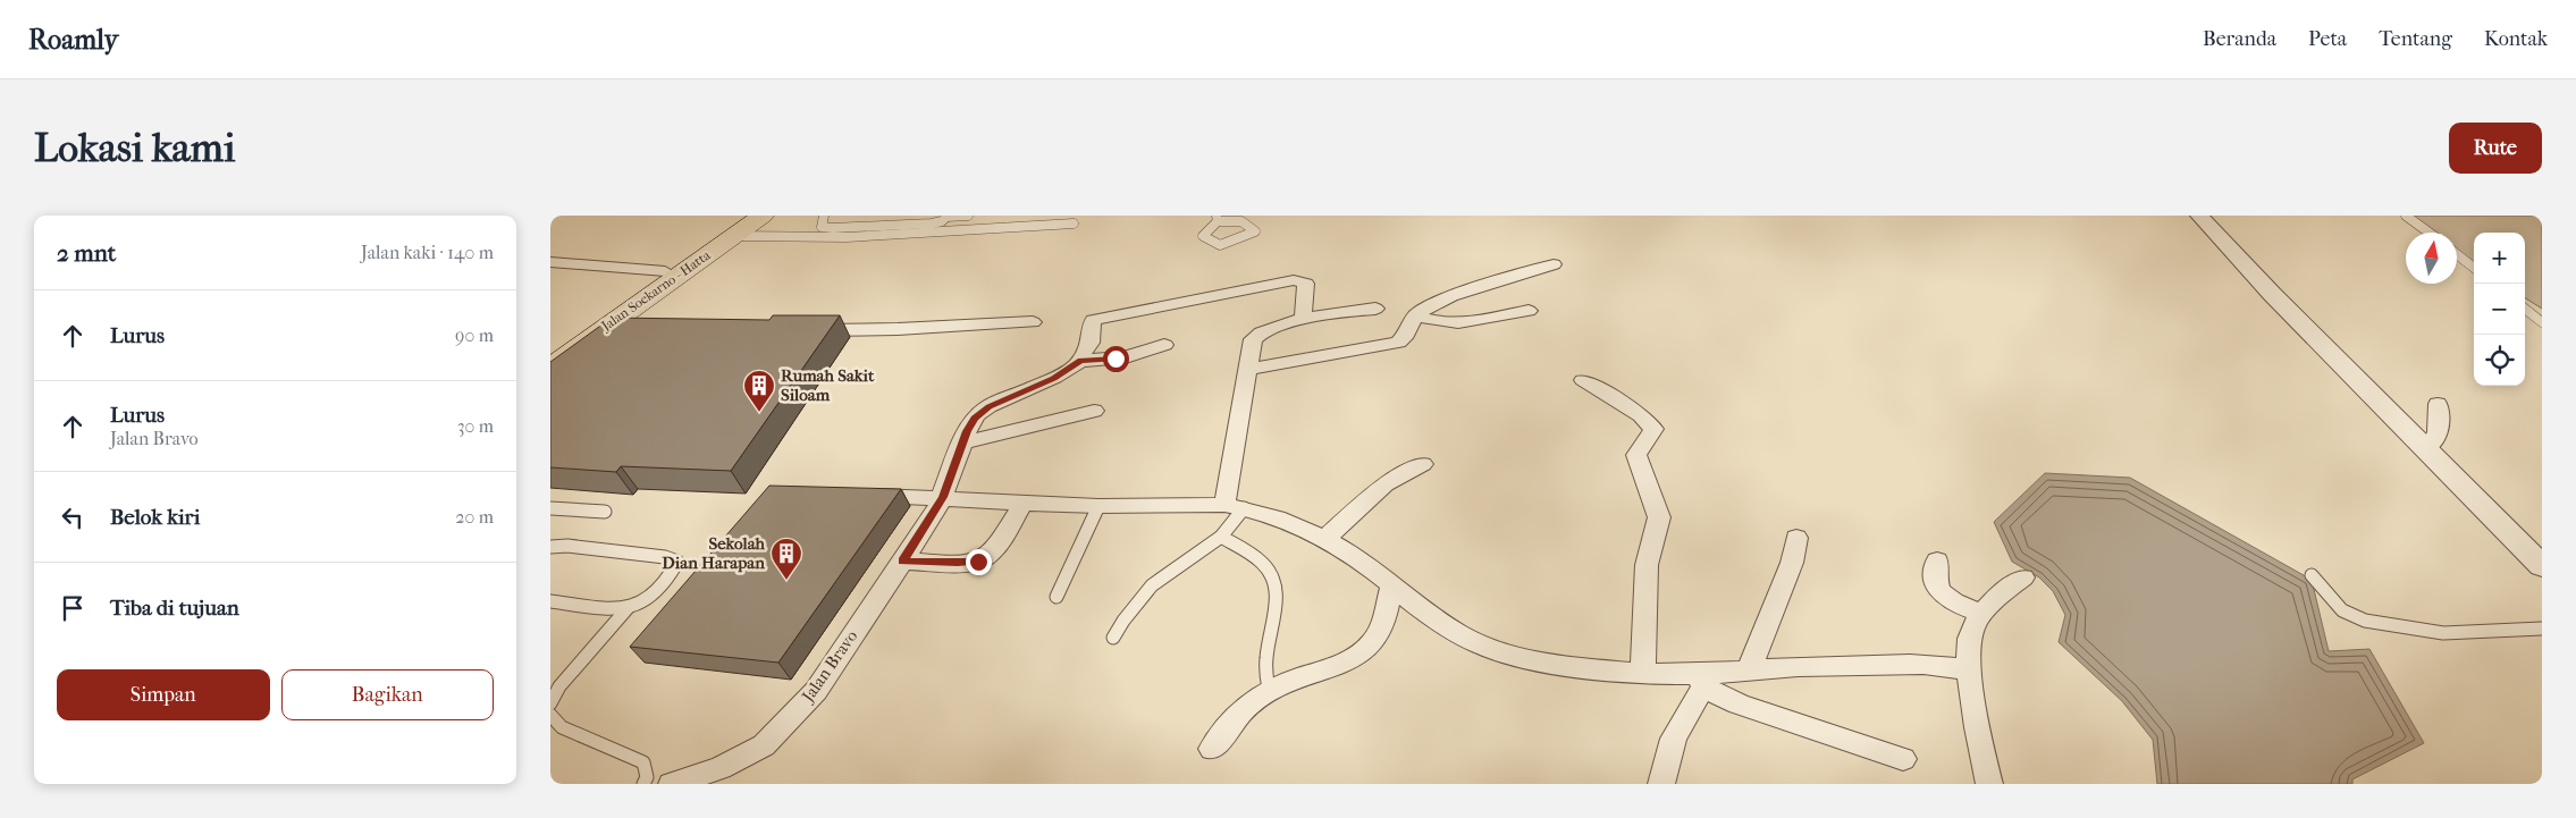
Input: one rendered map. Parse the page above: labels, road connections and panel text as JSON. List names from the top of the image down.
{
  "streets": {
    "highway": ["Jalan Soekarno - Hatta"],
    "street": ["Jalan Bravo"]
  },
  "places": {
    "building": ["Rumah Sakit Siloam", "Sekolah Dian Harapan"]
  },
  "north": "top",
  "page": {
    "header": "Roamly",
    "nav": [
      "Beranda",
      "Peta",
      "Tentang",
      "Kontak"
    ],
    "buttons": [
      "Rute",
      ["Simpan", "Bagikan"]
    ],
    "title": "Lokasi kami",
    "heading": ["2 mnt", "Jalan kaki · 140 m"],
    "map_buttons": ["+", "−"],
    "list": [
      ["Lurus", "90 m"],
      ["Lurus", "Jalan Bravo", "30 m"],
      ["Belok kiri", "20 m"],
      "Tiba di tujuan"
    ]
  }
}
